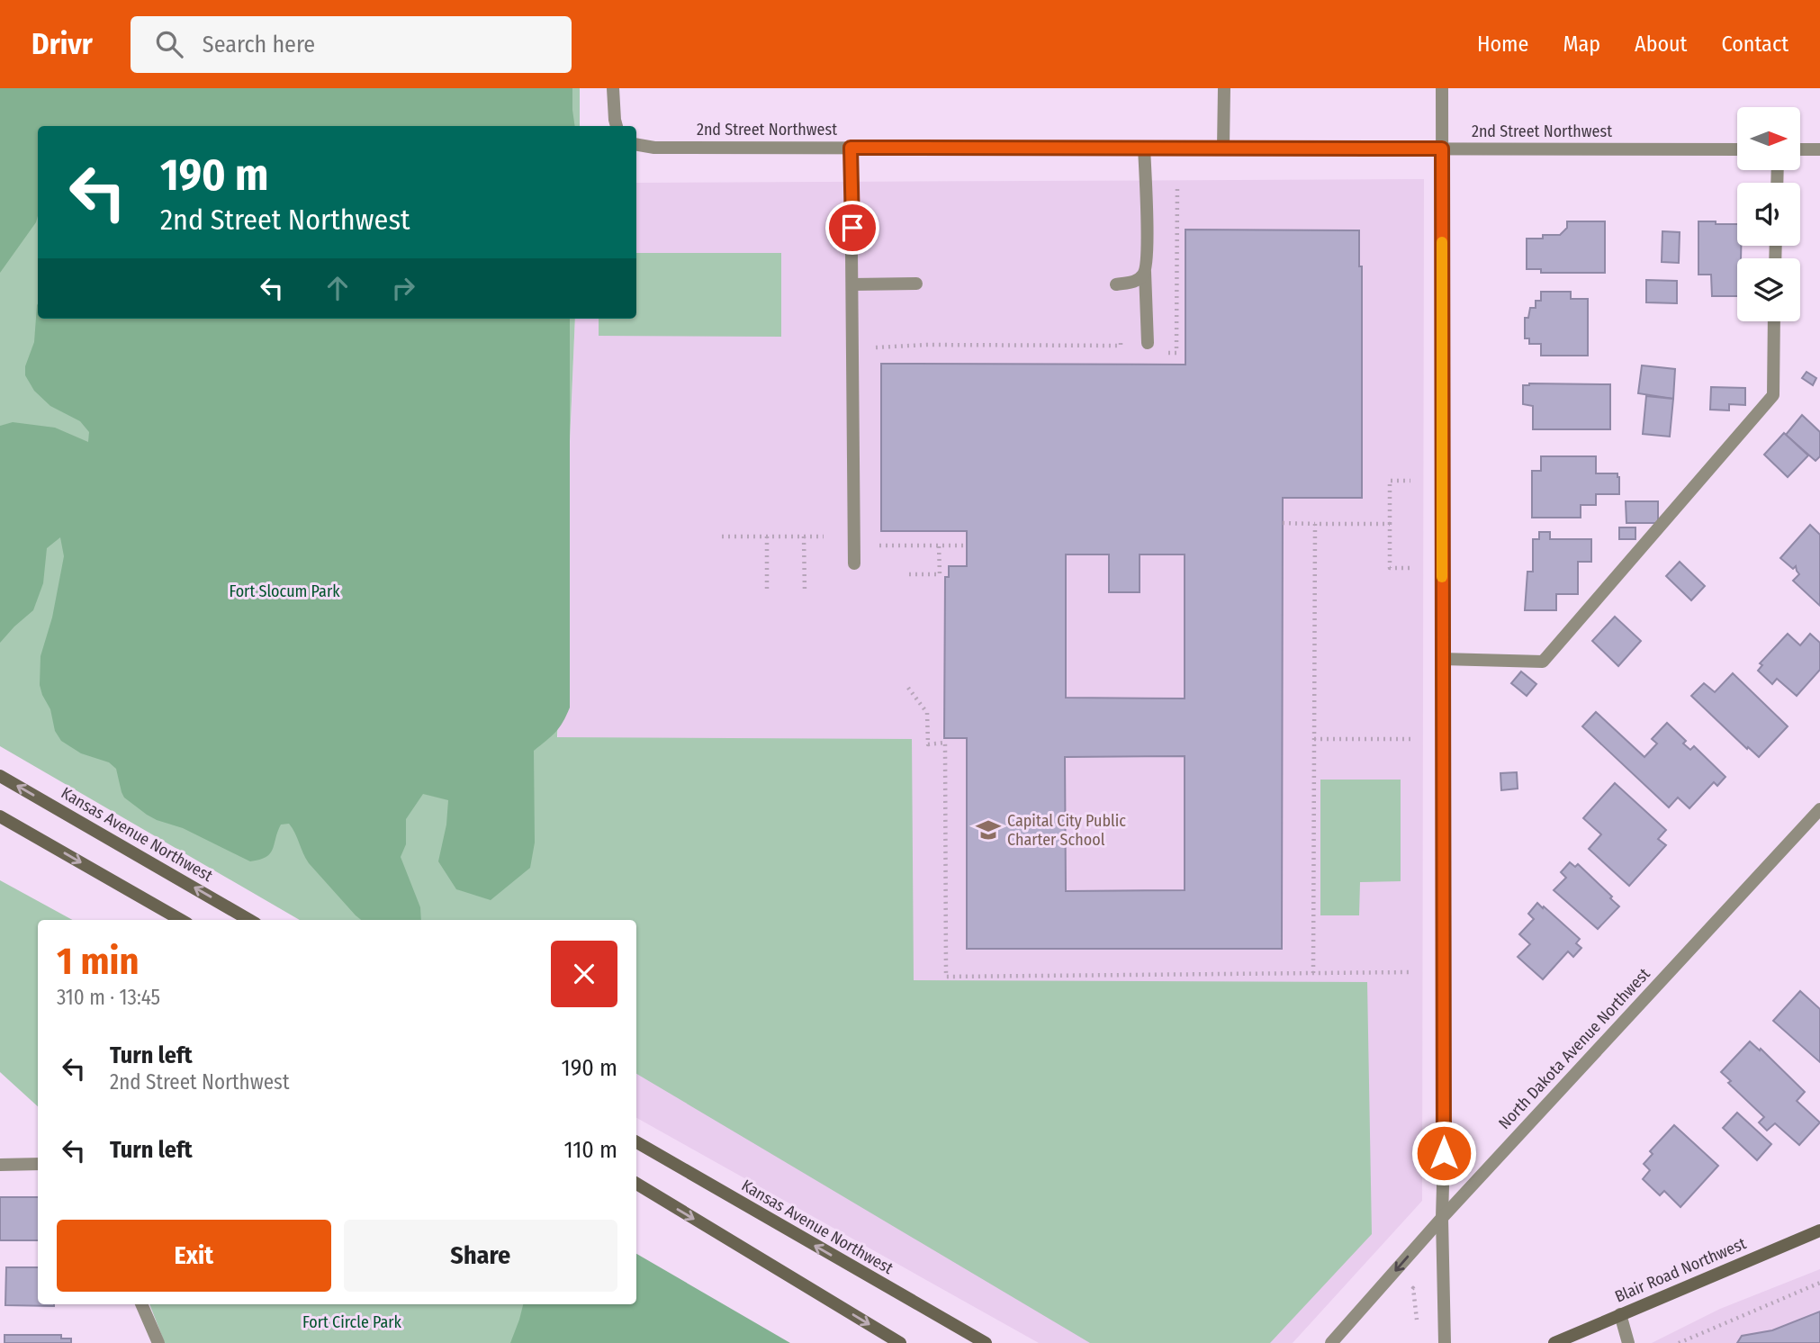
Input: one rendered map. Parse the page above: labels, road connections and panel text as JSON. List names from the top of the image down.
{
  "streets": {
    "street": [
      "2nd Street Northwest",
      "Kansas Avenue Northwest",
      "North Dakota Avenue Northwest",
      "Blair Road Northwest"
    ]
  },
  "parks": ["Fort Slocum Park", "Fort Circle Park"],
  "places": {
    "school or university": ["Capital City Public Charter School"]
  },
  "north": "right",
  "page": {
    "header": "Drivr",
    "search": "Search here",
    "nav": [
      "Home",
      "Map",
      "About",
      "Contact"
    ],
    "turn": ["190 m", "2nd Street Northwest"],
    "heading": ["1 min", "310 m · 13:45"],
    "list": [
      {
        "name": "Turn left",
        "note": "2nd Street Northwest",
        "value": "190 m"
      },
      {
        "name": "Turn left",
        "value": "110 m"
      }
    ],
    "buttons": ["Exit", "Share"]
  }
}
